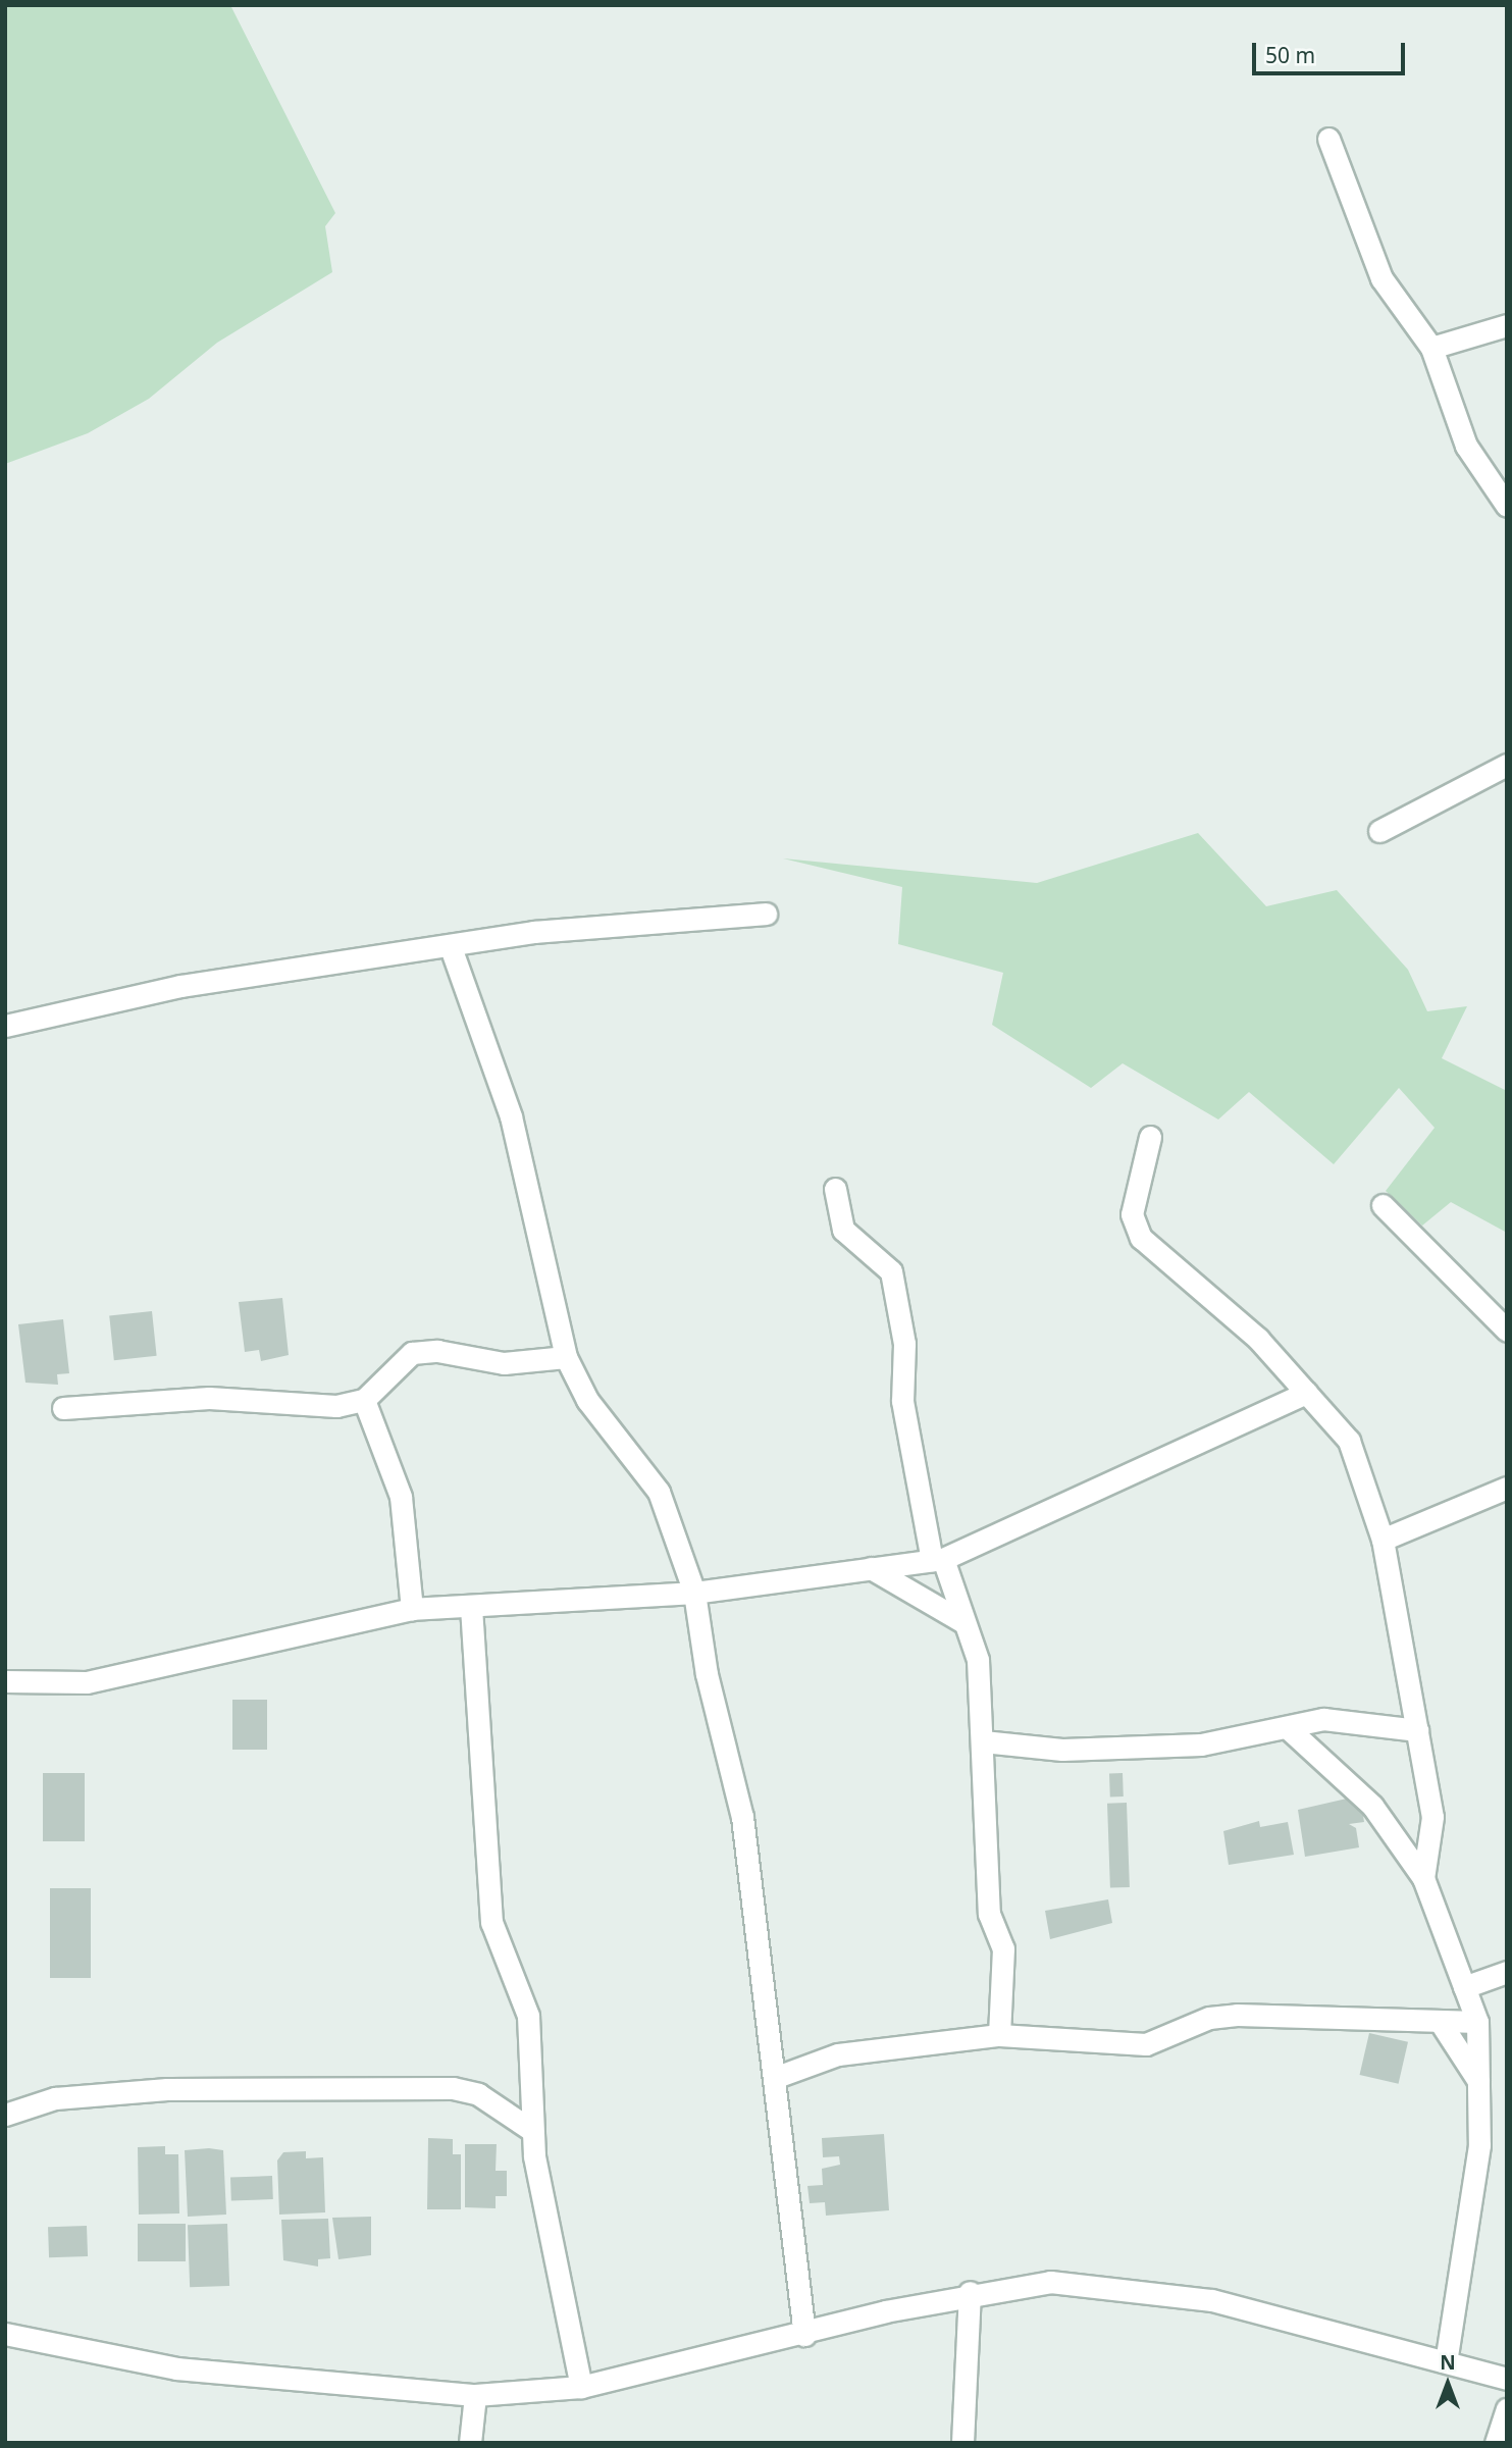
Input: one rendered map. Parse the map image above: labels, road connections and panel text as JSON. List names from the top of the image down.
{
  "scale_bar": "50 m",
  "north": "top"
}
